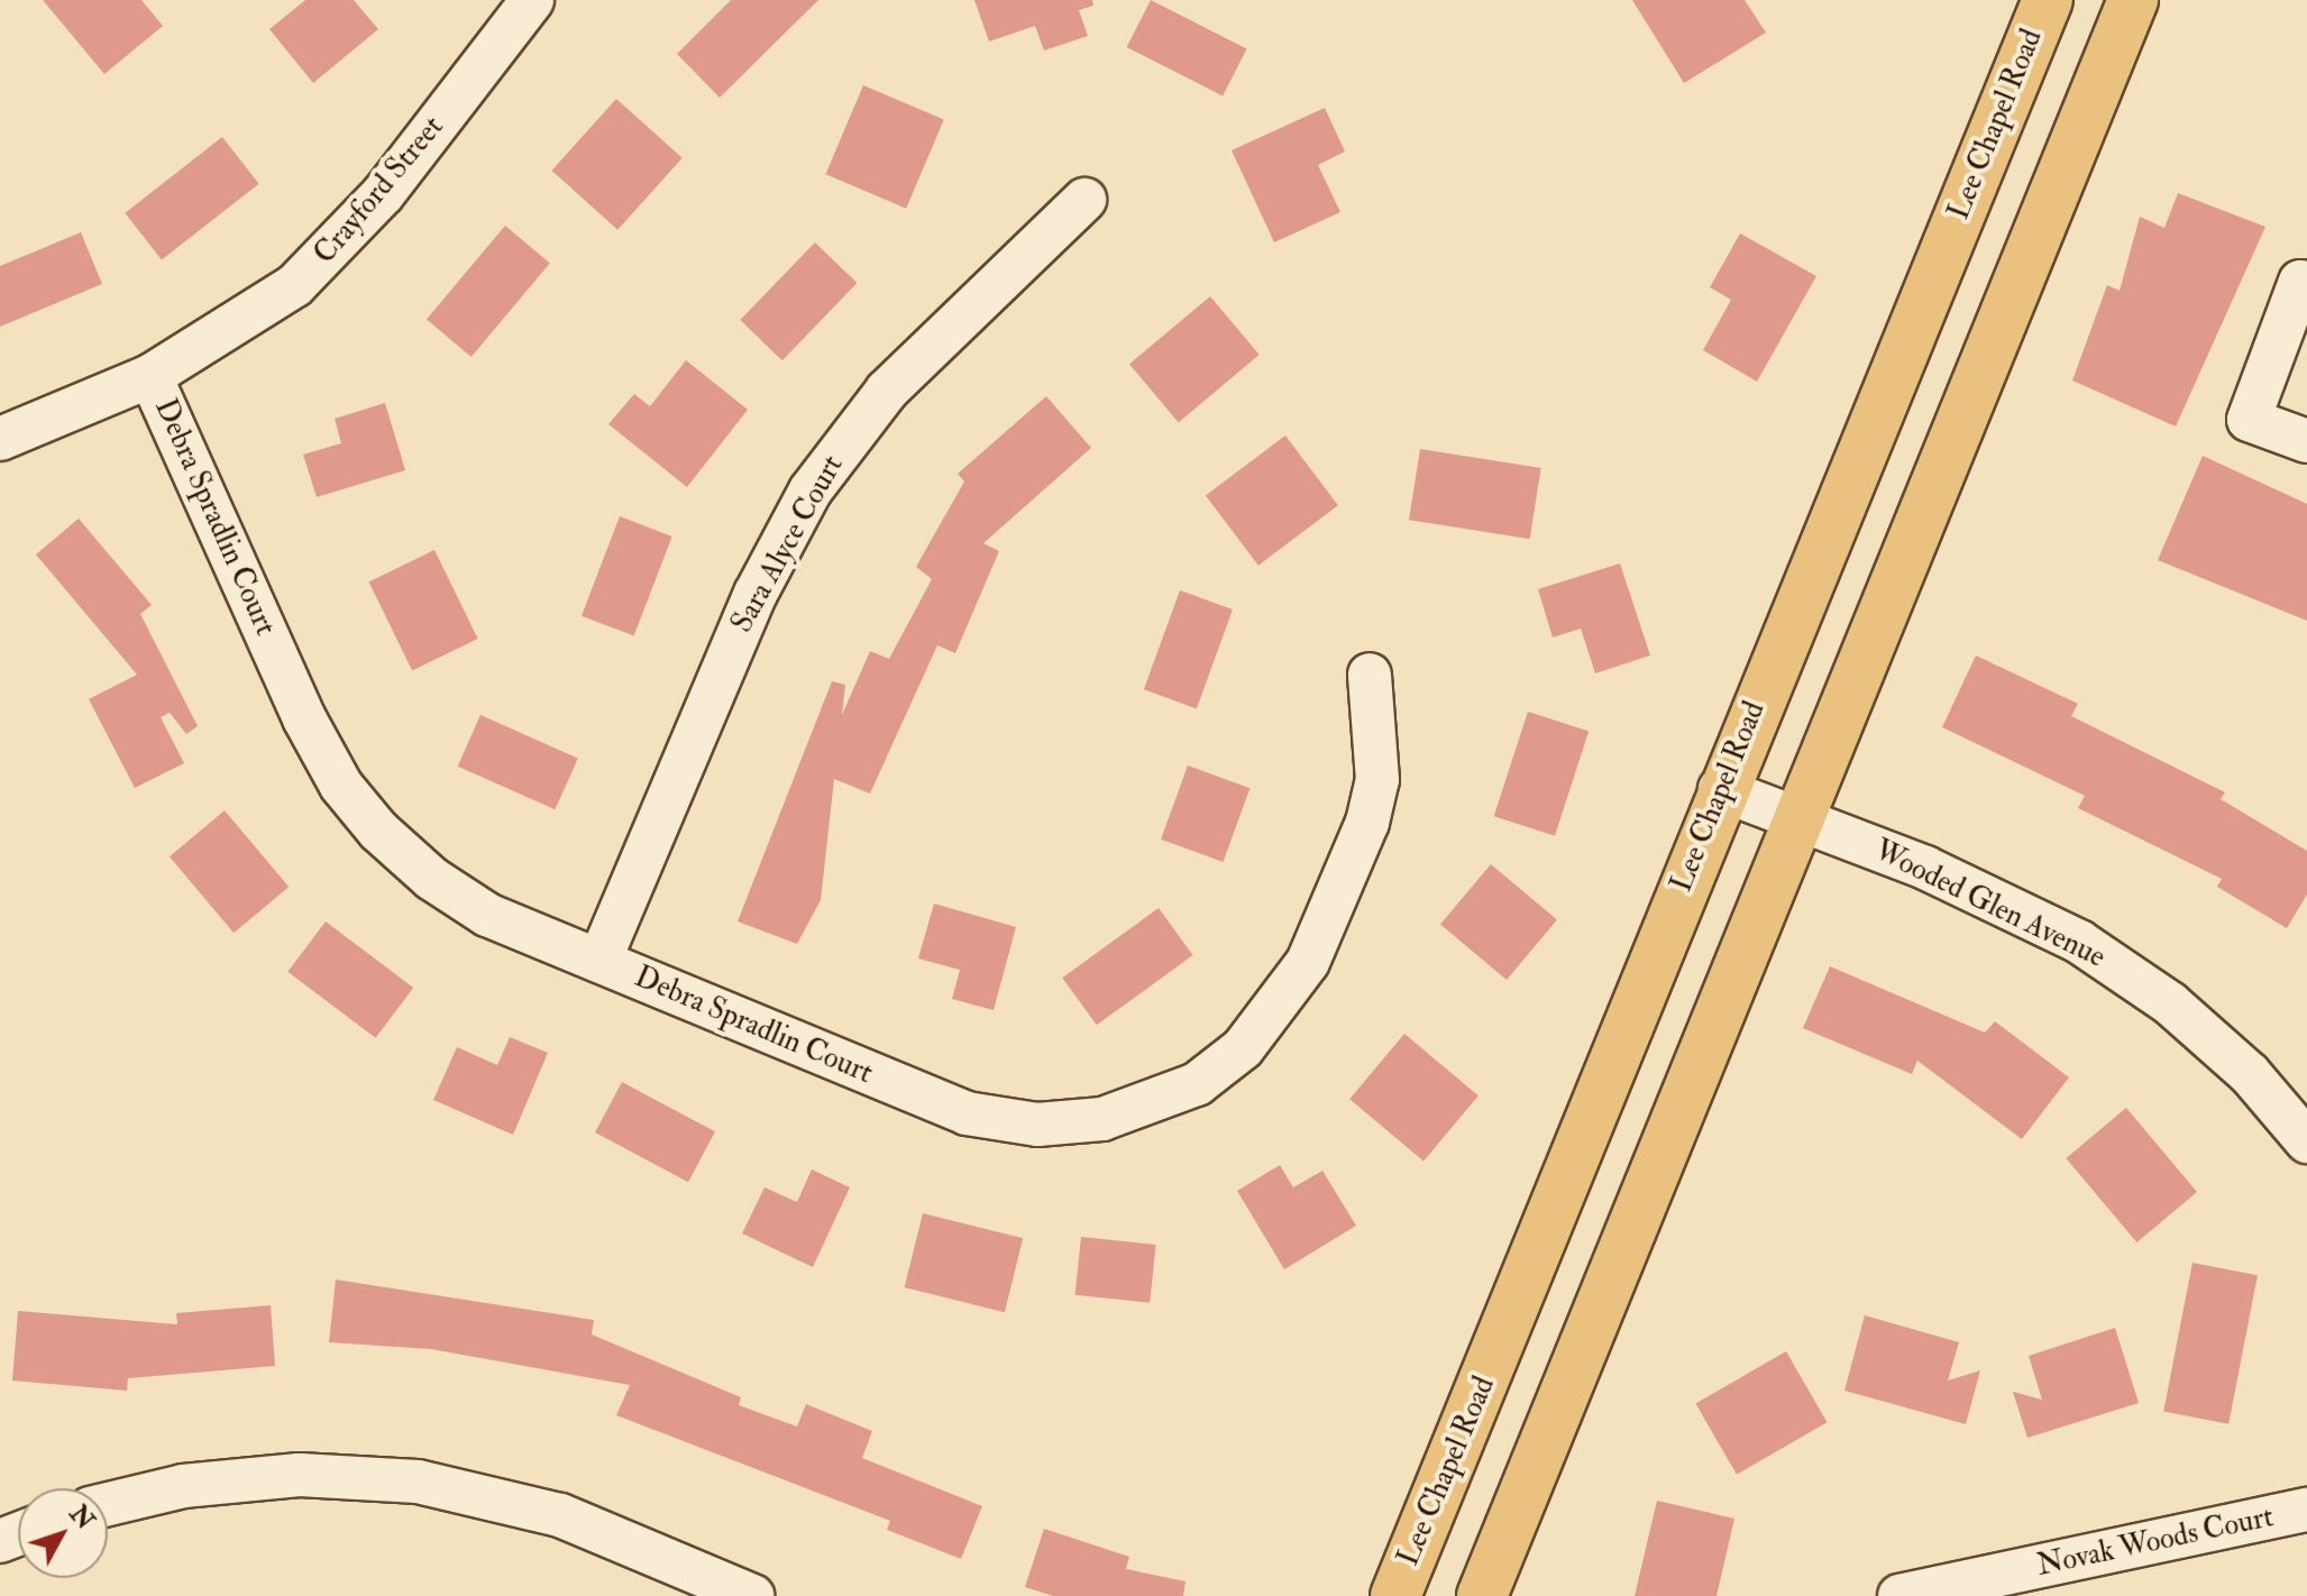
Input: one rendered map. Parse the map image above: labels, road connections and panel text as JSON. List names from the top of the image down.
{
  "streets": {
    "main road": ["Lee Chapel Road"],
    "street": [
      "Crayford Street",
      "Debra Spradlin Court",
      "Sara Alyce Court",
      "Wooded Glen Avenue",
      "Novak Woods Court"
    ]
  },
  "crossings": [
    ["Lee Chapel Road", "Wooded Glen Avenue"],
    ["Crayford Street", "Debra Spradlin Court"],
    ["Debra Spradlin Court", "Sara Alyce Court"]
  ],
  "north": "top right"
}
